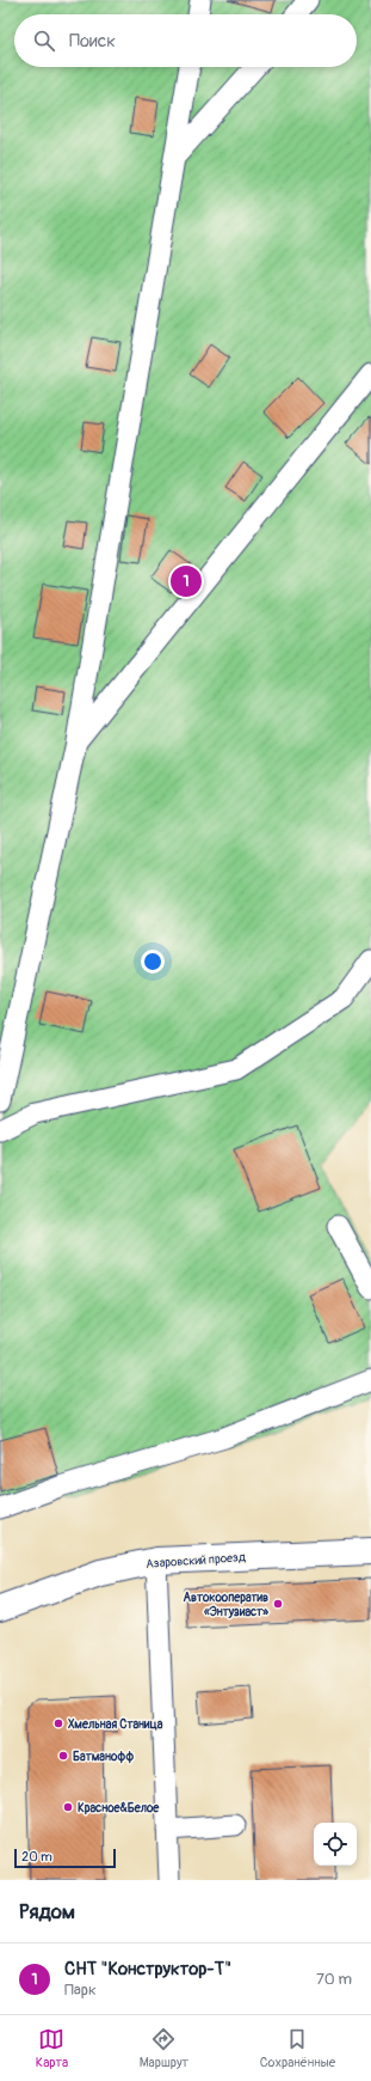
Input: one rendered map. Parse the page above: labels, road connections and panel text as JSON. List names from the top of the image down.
{
  "streets": {
    "street": ["Азаровский проезд"]
  },
  "places": [
    "Автокооператив «Энтузиаст»",
    "Хмельная Станица",
    "Батманофф",
    "Красное&Белое"
  ],
  "scale_bar": "20 m",
  "page": {
    "search": "Поиск",
    "pins": "1",
    "scale": "20 m",
    "heading": "Рядом",
    "list": [
      {
        "mark": "1",
        "name": "СНТ \"Конструктор-Т\"",
        "note": "Парк",
        "value": "70 m"
      }
    ],
    "nav": ["Карта", "Маршрут", "Сохранённые"]
  }
}
